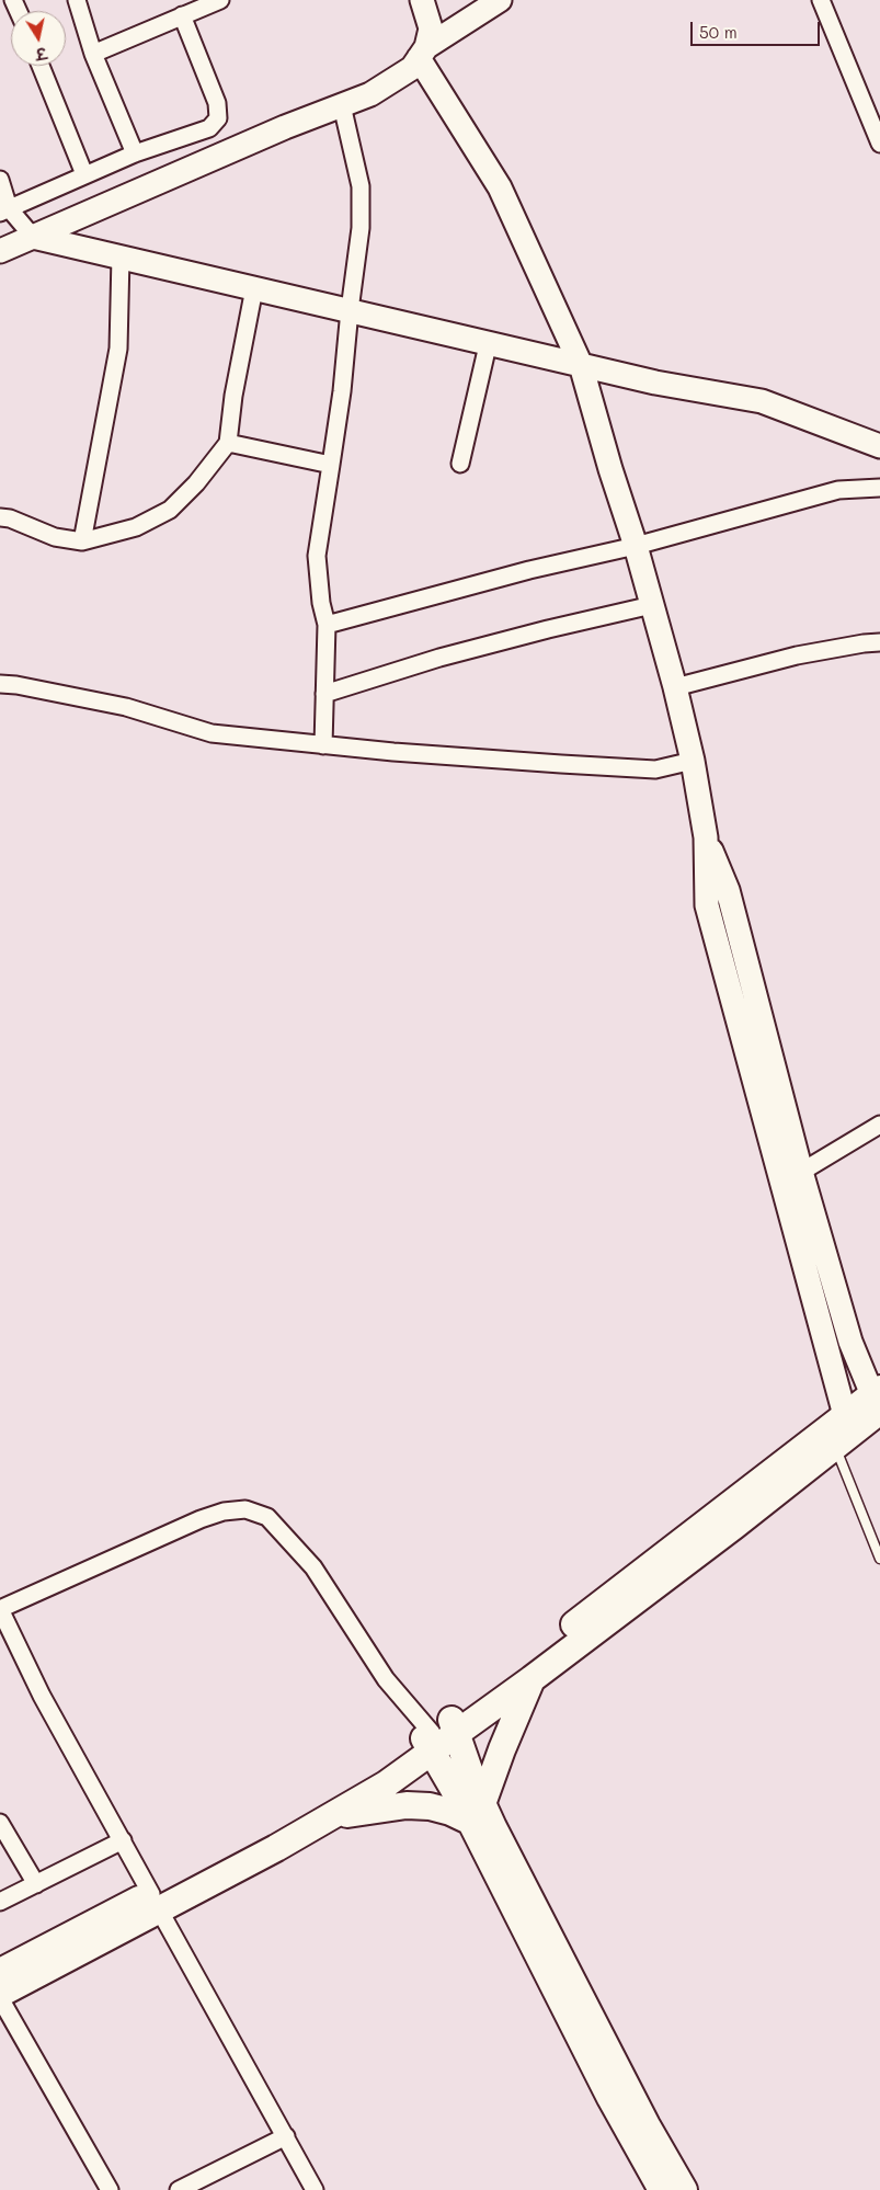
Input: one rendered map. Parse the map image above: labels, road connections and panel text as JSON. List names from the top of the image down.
{
  "scale_bar": "50 m",
  "north": "bottom"
}
